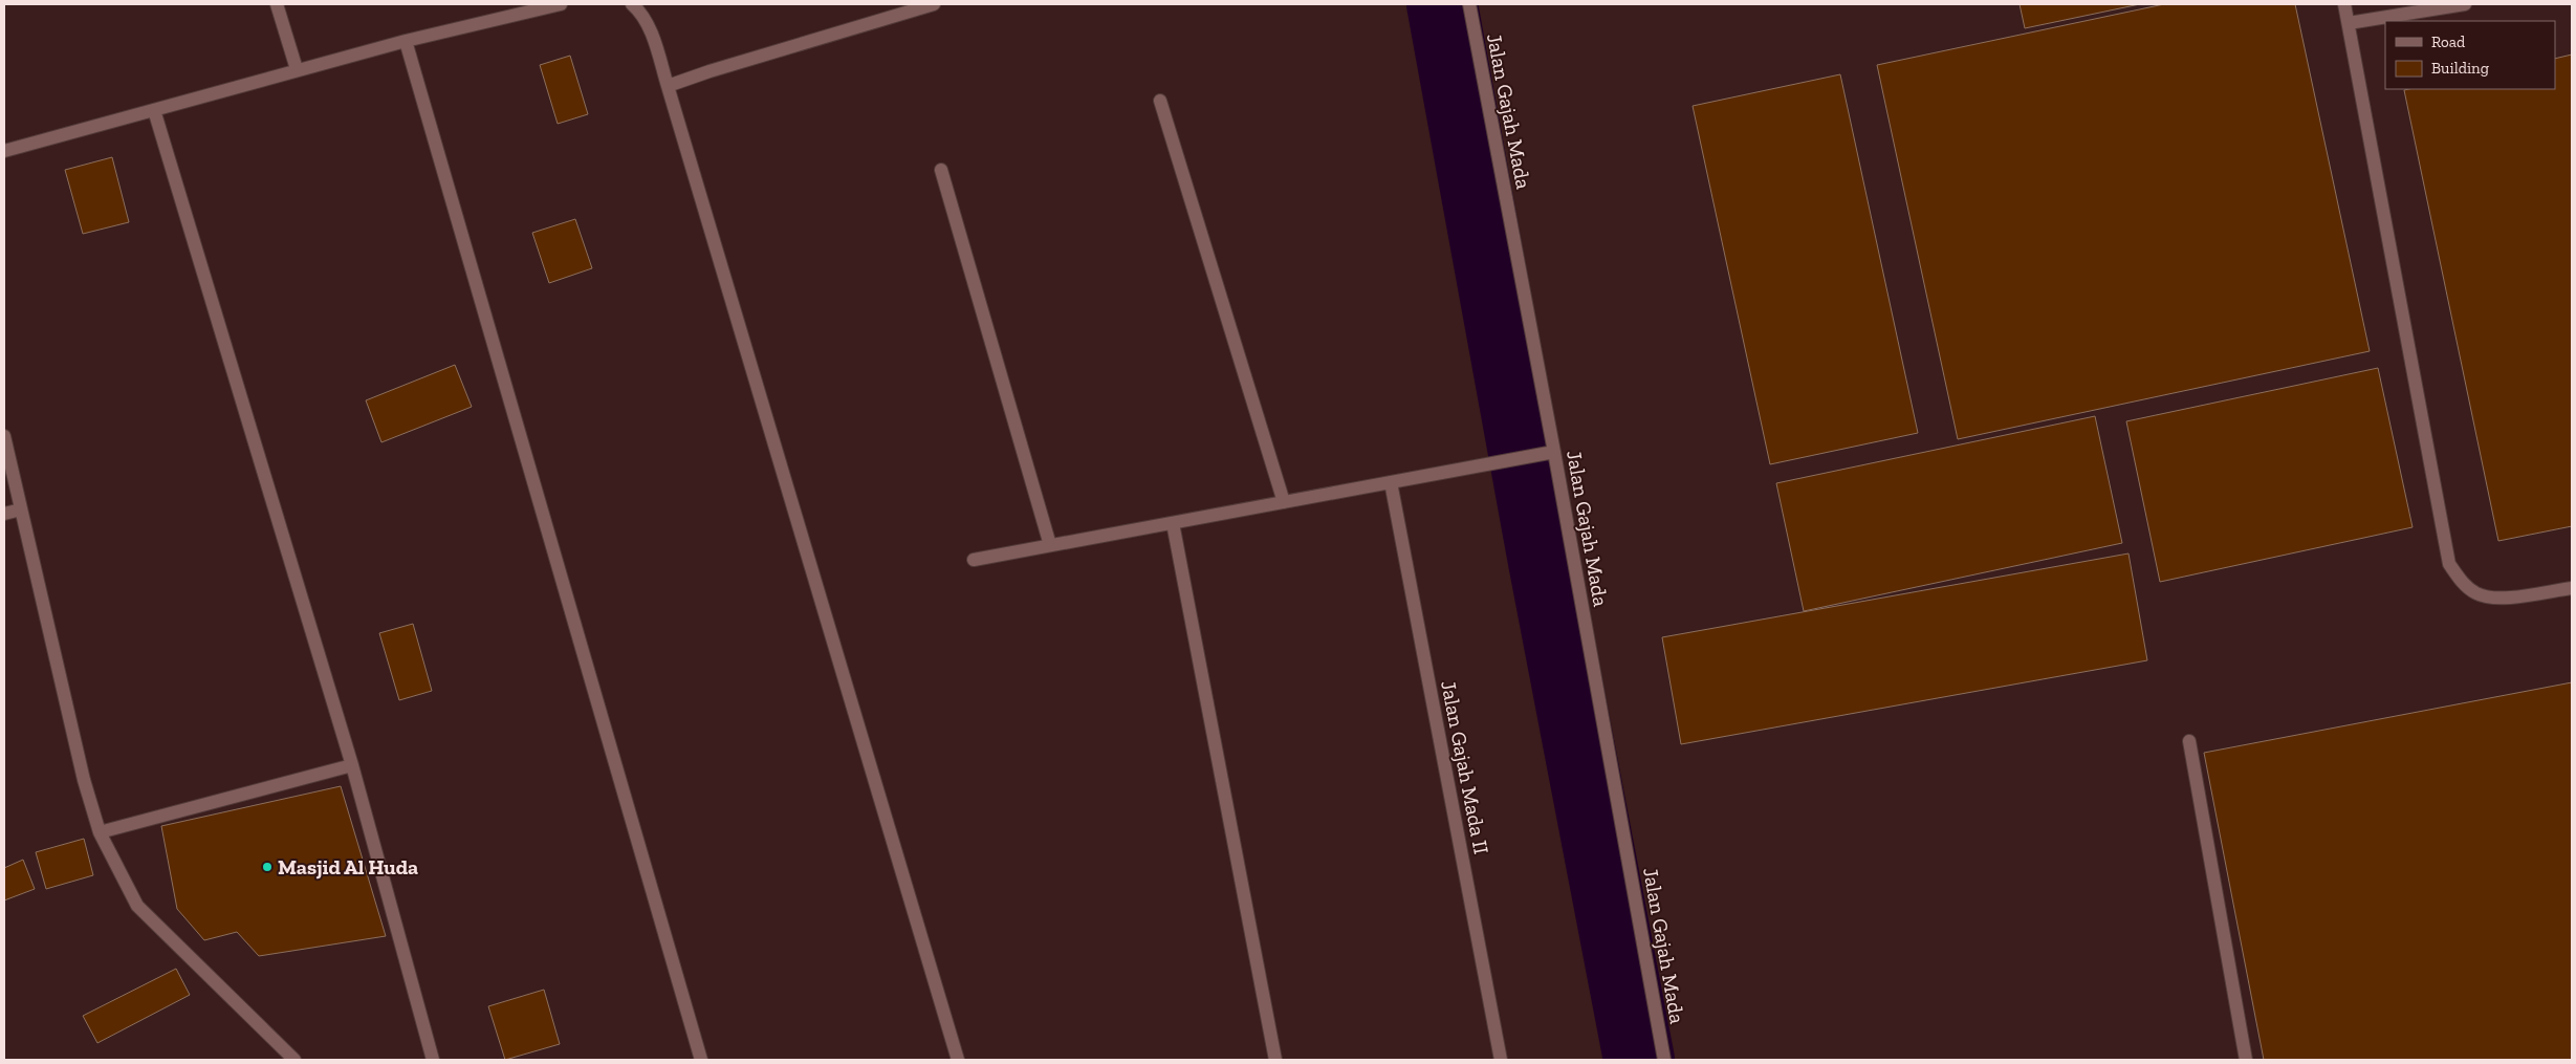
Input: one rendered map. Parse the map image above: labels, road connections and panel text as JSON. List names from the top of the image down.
{
  "streets": {
    "street": ["Jalan Gajah Mada", "Jalan Gajah Mada II"]
  },
  "places": ["Masjid Al Huda"],
  "legend": ["Road", "Building"]
}
